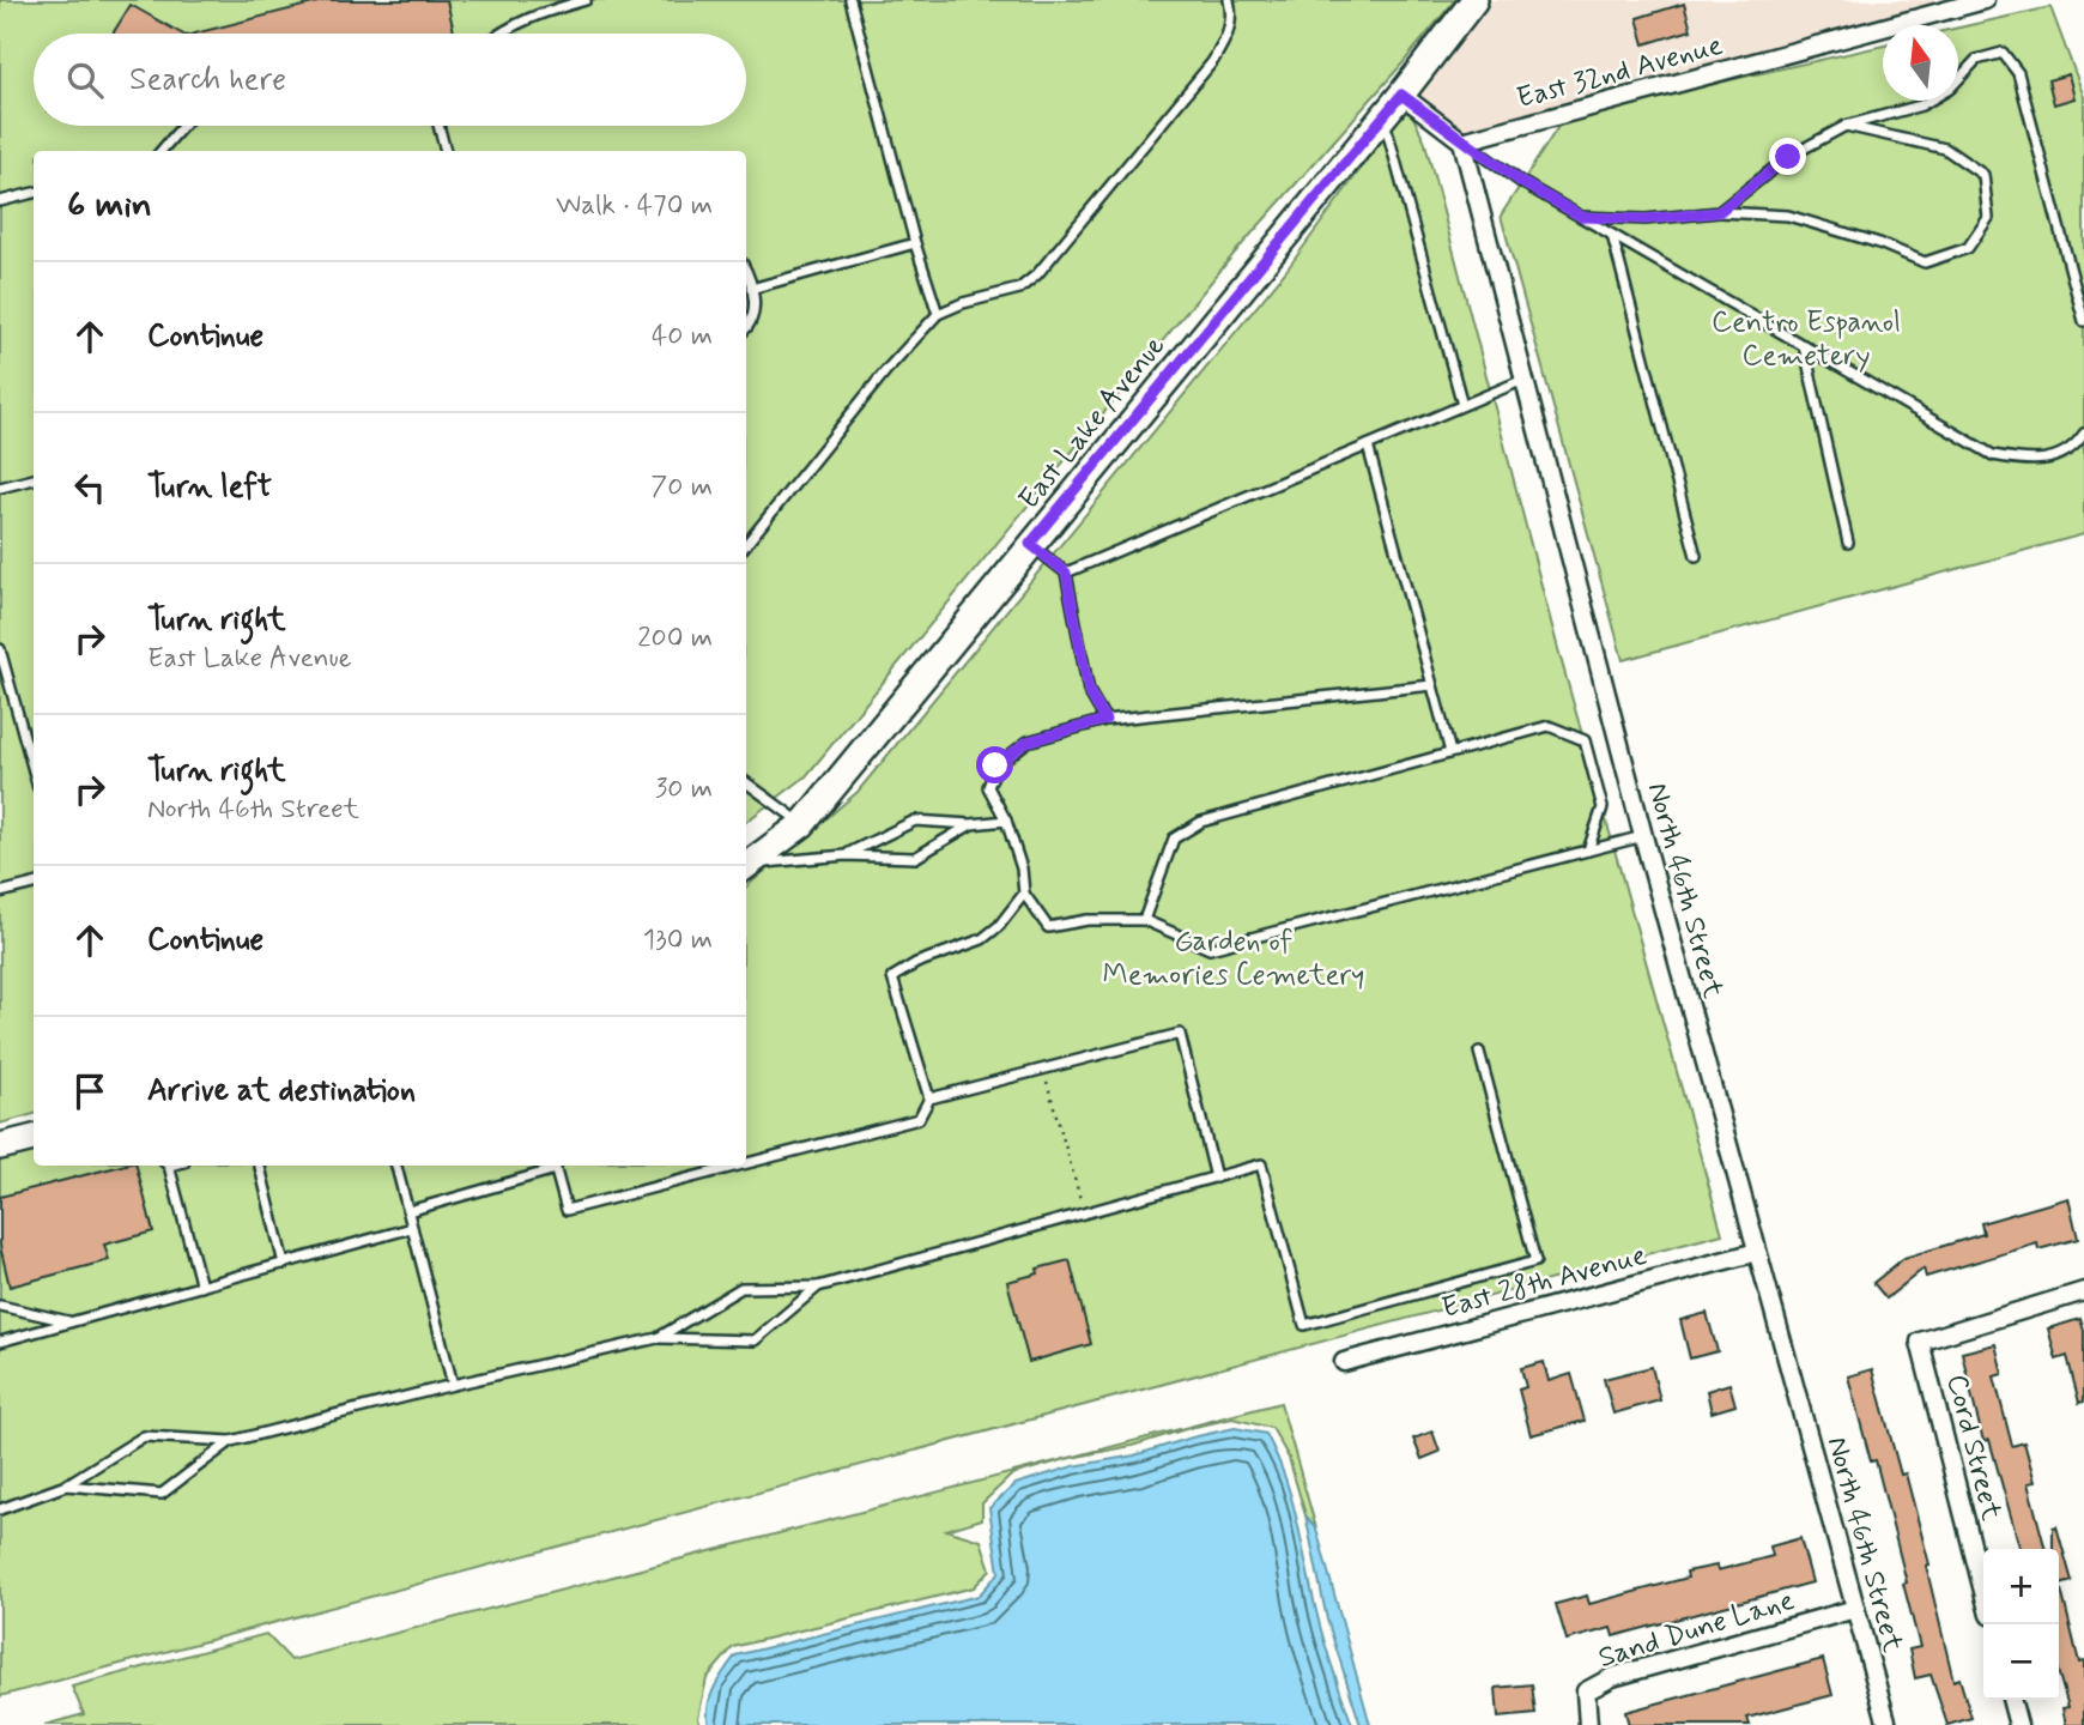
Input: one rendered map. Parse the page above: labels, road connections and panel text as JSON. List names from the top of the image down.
{
  "streets": {
    "street": [
      "East 32nd Avenue",
      "East Lake Avenue",
      "North 46th Street",
      "East 28th Avenue",
      "Cord Street",
      "Sand Dune Lane"
    ]
  },
  "crossings": [
    ["East 32nd Avenue", "North 46th Street"],
    ["North 46th Street", "East 28th Avenue"],
    ["North 46th Street", "Sand Dune Lane"]
  ],
  "parks": ["Centro Espanol Cemetery", "Garden of Memories Cemetery"],
  "north": "top",
  "page": {
    "search": "Search here",
    "heading": ["6 min", "Walk · 470 m"],
    "list": [
      ["Continue", "40 m"],
      ["Turn left", "70 m"],
      ["Turn right", "East Lake Avenue", "200 m"],
      ["Turn right", "North 46th Street", "30 m"],
      ["Continue", "130 m"],
      "Arrive at destination"
    ],
    "map_buttons": ["+", "−"]
  }
}
